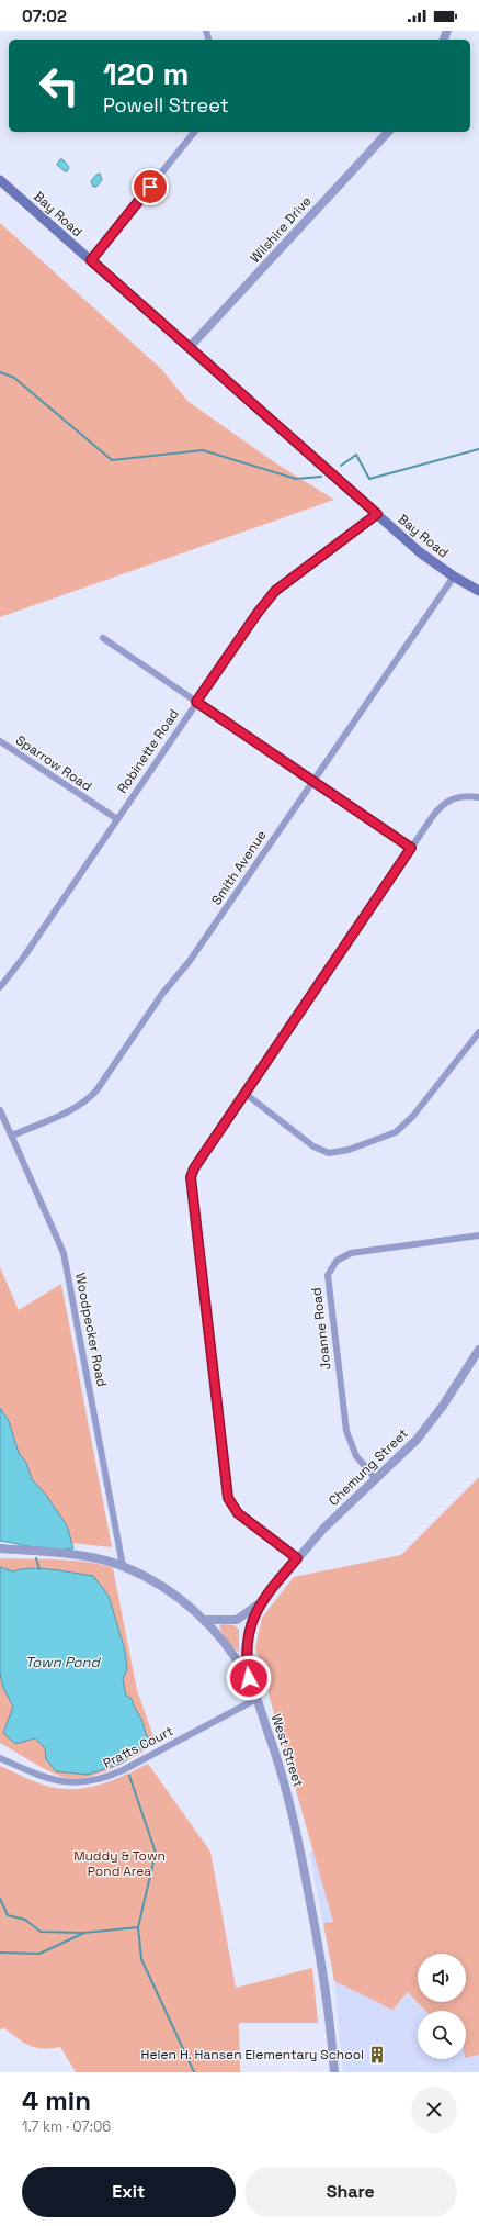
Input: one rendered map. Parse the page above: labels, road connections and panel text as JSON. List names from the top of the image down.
{
  "streets": {
    "main road": ["Bay Road"],
    "street": [
      "Wilshire Drive",
      "Robinette Road",
      "Sparrow Road",
      "Smith Avenue",
      "Joanne Road",
      "Woodpecker Road",
      "Chemung Street",
      "Pratts Court",
      "West Street"
    ]
  },
  "crossings": [
    ["Bay Road", "Wilshire Drive"],
    ["Bay Road", "Robinette Road"],
    ["Bay Road", "Smith Avenue"],
    ["Robinette Road", "Sparrow Road"],
    ["Smith Avenue", "Woodpecker Road"],
    ["Joanne Road", "Chemung Street"],
    ["Woodpecker Road", "West Street"],
    ["Chemung Street", "West Street"],
    ["Pratts Court", "West Street"]
  ],
  "water": ["Town Pond"],
  "parks": ["Muddy & Town Pond Area"],
  "places": {
    "building": ["Helen H. Hansen Elementary School"]
  },
  "page": {
    "status": "07:02",
    "turn": ["120 m", "Powell Street"],
    "heading": ["4 min", "1.7 km · 07:06"],
    "buttons": ["Exit", "Share"]
  }
}
